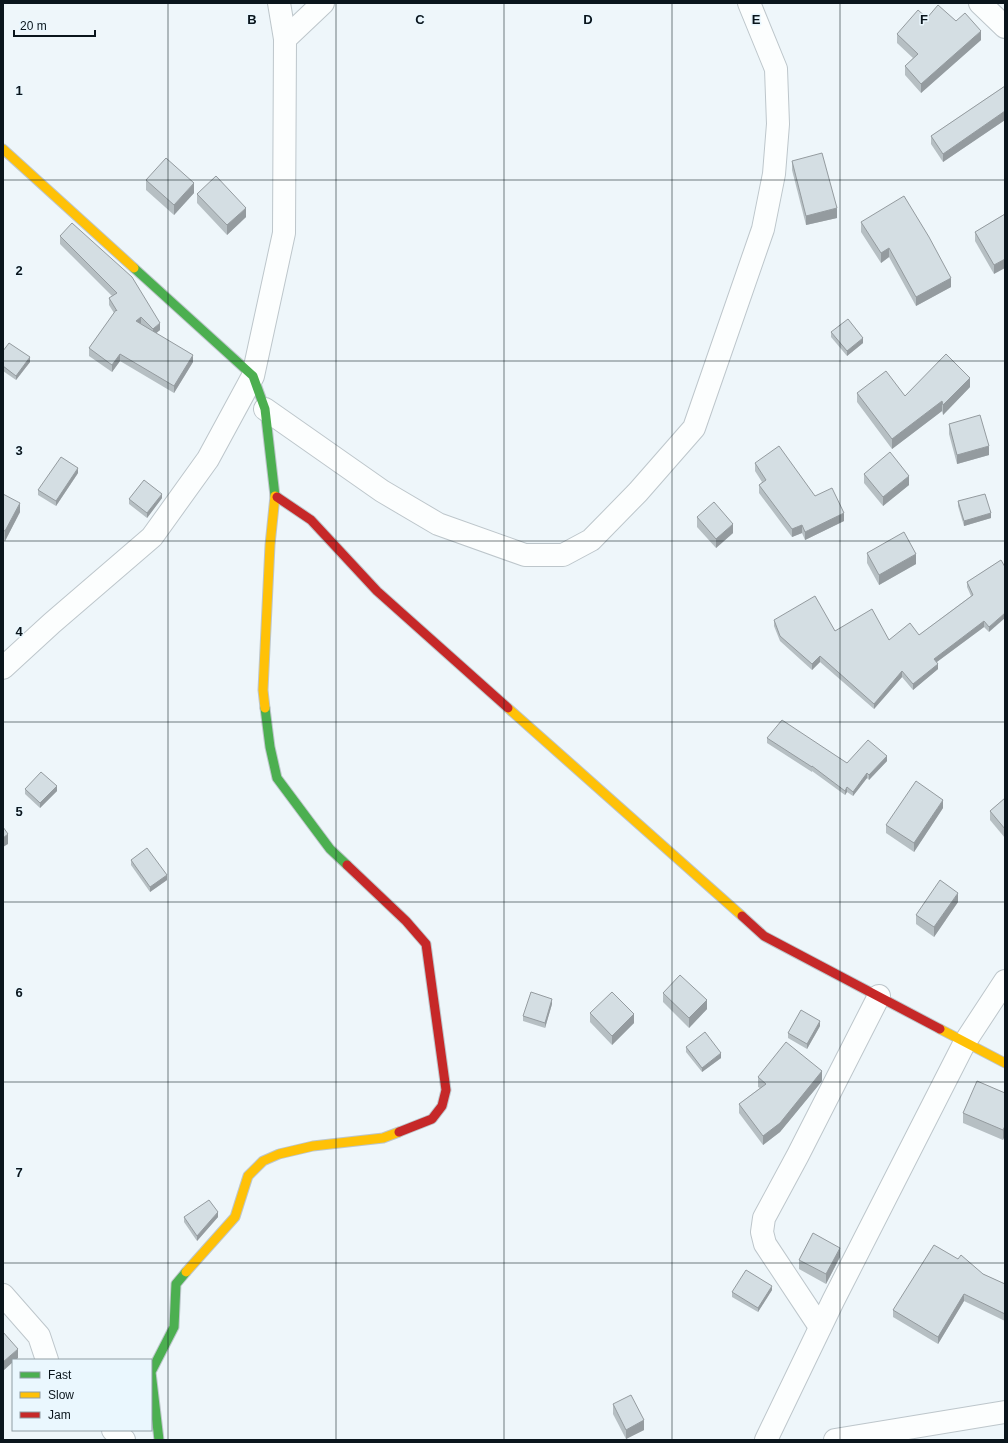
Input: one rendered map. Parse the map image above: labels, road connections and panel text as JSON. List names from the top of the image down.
{
  "legend": ["Fast", "Slow", "Jam"],
  "scale_bar": "20 m",
  "grid": {
    "columns": [
      "B",
      "C",
      "D",
      "E",
      "F"
    ],
    "rows": [
      "1",
      "2",
      "3",
      "4",
      "5",
      "6",
      "7"
    ]
  }
}
